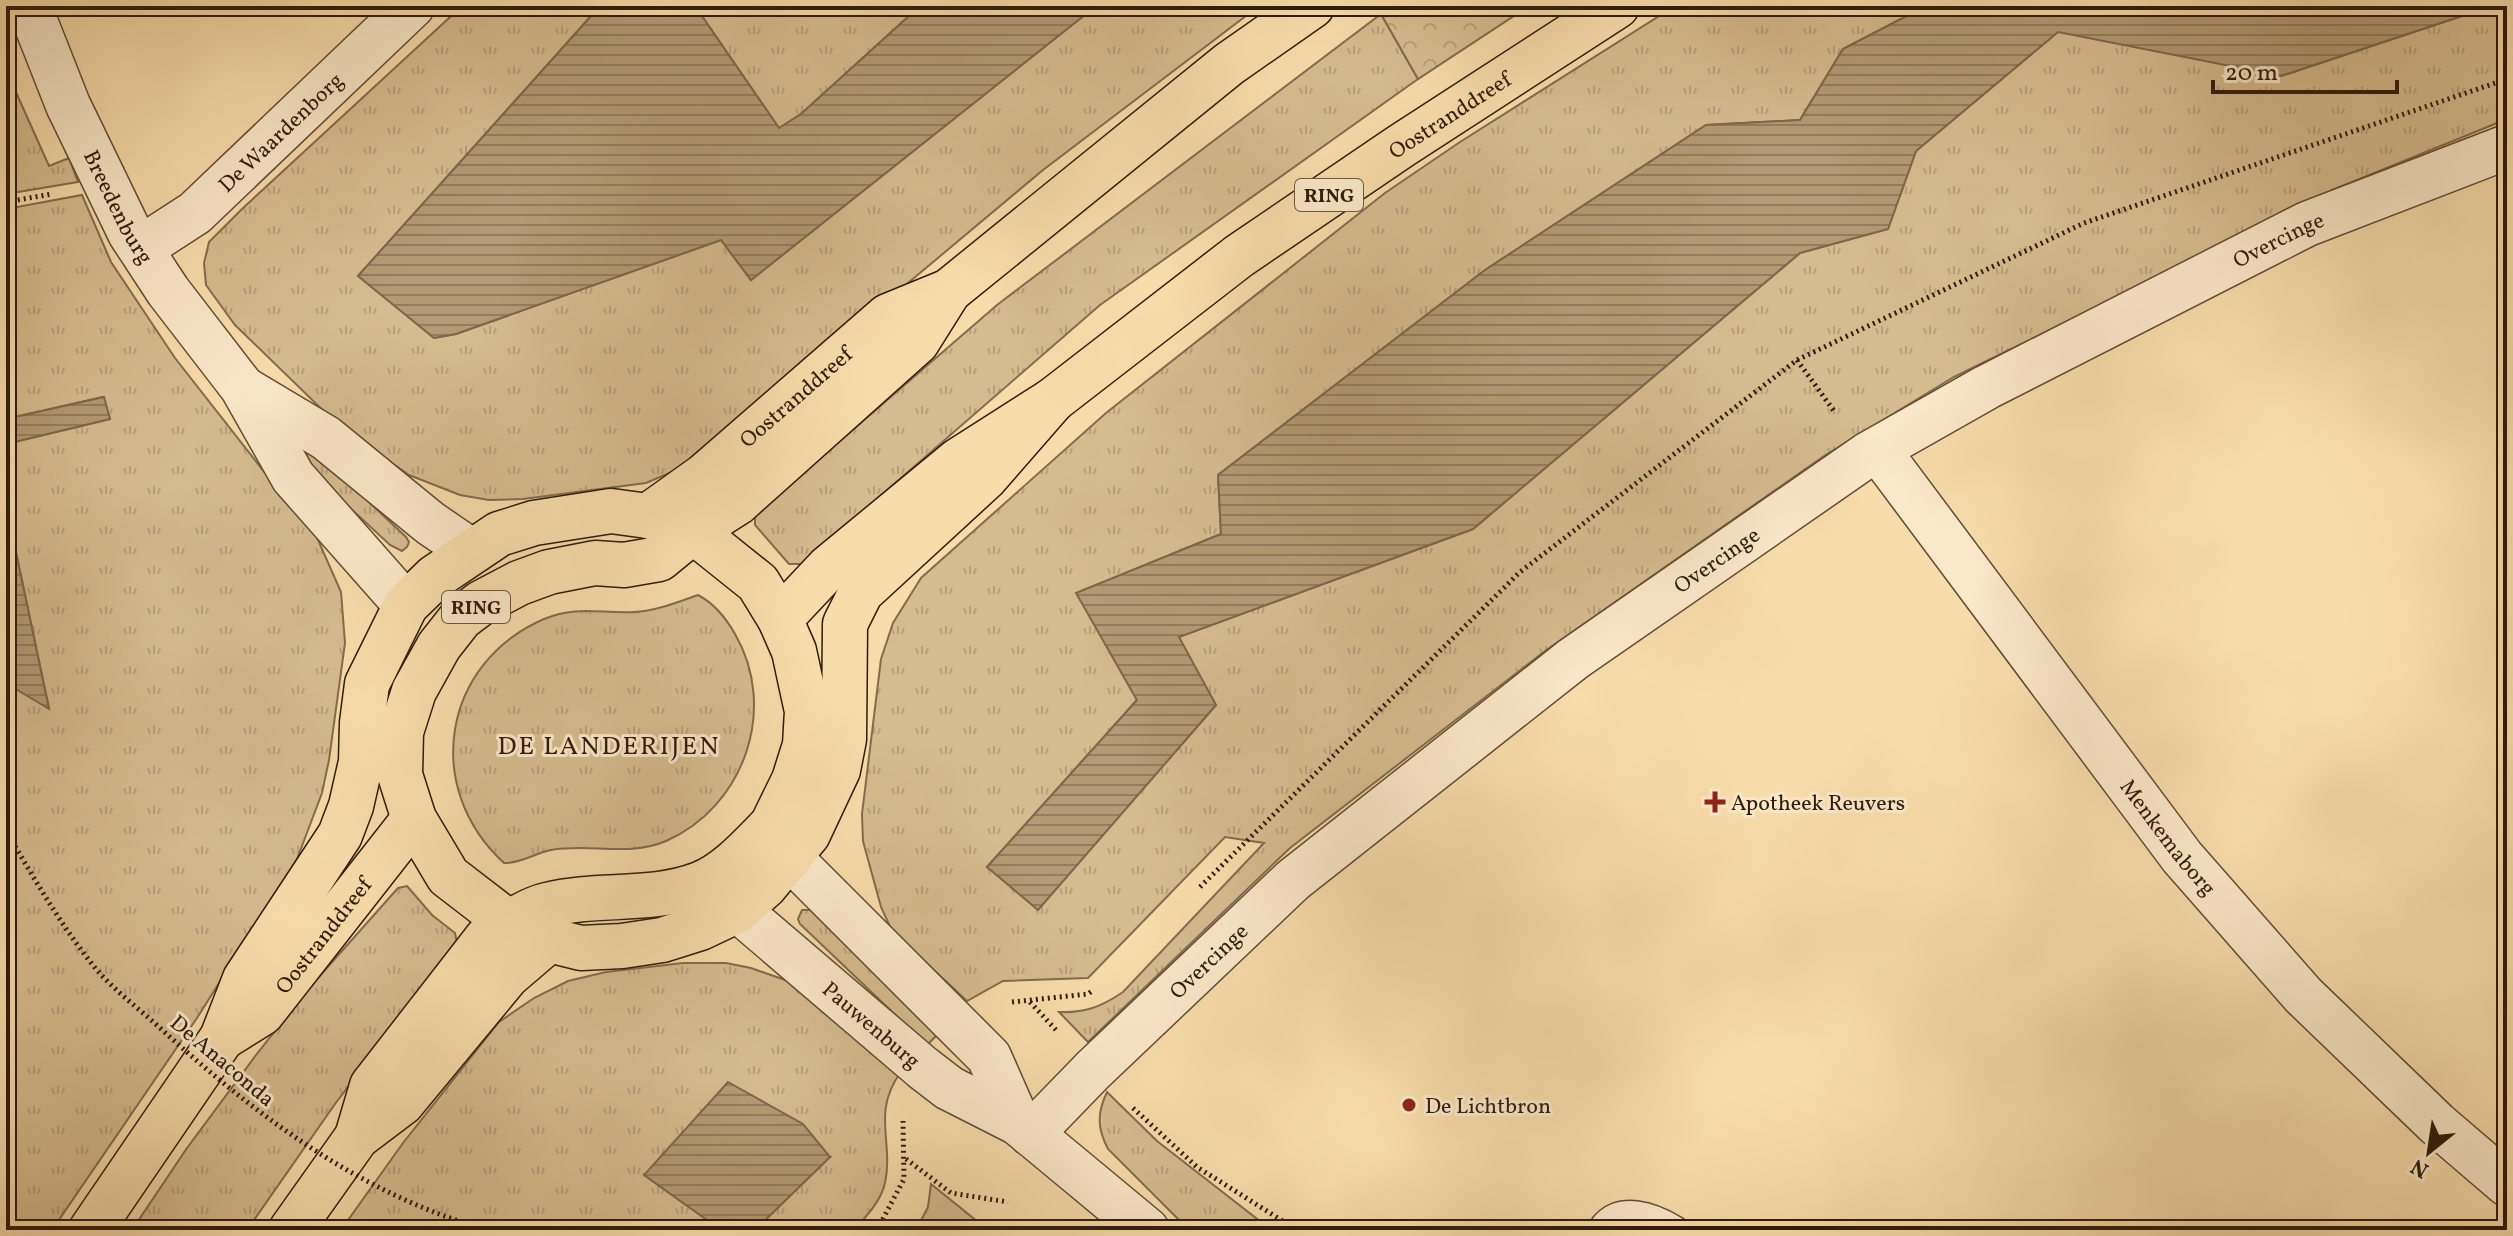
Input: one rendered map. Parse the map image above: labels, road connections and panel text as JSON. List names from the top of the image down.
{
  "streets": {
    "main road": ["Oostranddreef", "RING"],
    "street": [
      "De Waardenborg",
      "Breedenburg",
      "Overcinge",
      "Menkemaborg",
      "Pauwenburg"
    ],
    "path": ["De Anaconda"]
  },
  "crossings": [
    ["Oostranddreef", "RING"],
    ["Oostranddreef", "Breedenburg"],
    ["Oostranddreef", "Pauwenburg"],
    ["De Waardenborg", "Breedenburg"],
    ["RING", "Breedenburg"],
    ["RING", "Pauwenburg"],
    ["Overcinge", "Menkemaborg"],
    ["Overcinge", "Pauwenburg"]
  ],
  "districts": ["DE LANDERIJEN"],
  "places": {
    "health": ["Apotheek Reuvers"],
    "other": ["De Lichtbron"]
  },
  "scale_bar": "20 m",
  "north": "bottom left"
}
